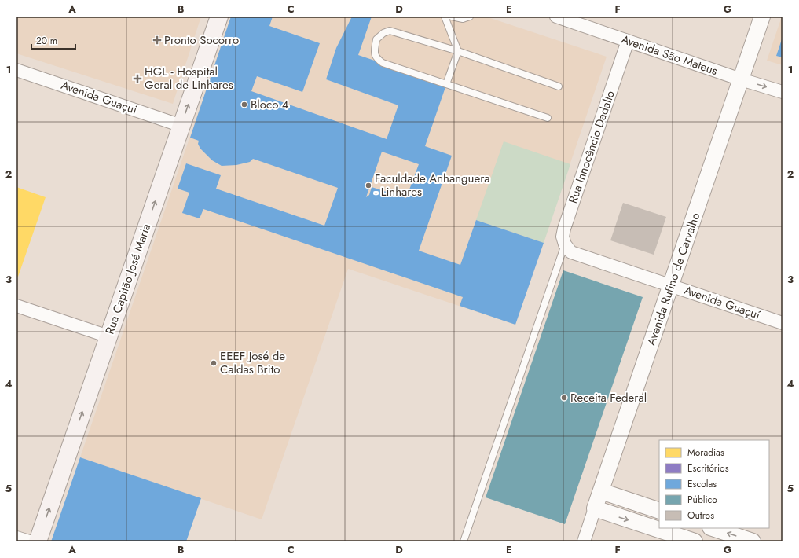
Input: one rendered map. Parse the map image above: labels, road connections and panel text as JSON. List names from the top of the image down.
{
  "streets": {
    "main road": ["Rua Capitão José Maria"],
    "street": [
      "Avenida São Mateus",
      "Avenida Guaçui",
      "Rua Innocêncio Dadalto",
      "Avenida Rufino de Carvalho",
      "Avenida Guaçuí"
    ]
  },
  "crossings": [
    ["Avenida São Mateus", "Rua Innocêncio Dadalto"],
    ["Avenida São Mateus", "Avenida Rufino de Carvalho"],
    ["Avenida Guaçui", "Rua Capitão José Maria"],
    ["Rua Innocêncio Dadalto", "Avenida Guaçuí"],
    ["Avenida Rufino de Carvalho", "Avenida Guaçuí"]
  ],
  "one_way": ["Rua Capitão José Maria"],
  "places": {
    "health": ["Pronto Socorro", "HGL - Hospital Geral de Linhares"],
    "other": [
      "Bloco 4",
      "Faculdade Anhanguera - Linhares",
      "EEEF José de Caldas Brito",
      "Receita Federal"
    ]
  },
  "legend": [
    "Moradias",
    "Escritórios",
    "Escolas",
    "Público",
    "Outros"
  ],
  "scale_bar": "20 m",
  "grid": {
    "columns": [
      "A",
      "B",
      "C",
      "D",
      "E",
      "F",
      "G"
    ],
    "rows": [
      "1",
      "2",
      "3",
      "4",
      "5"
    ]
  }
}
